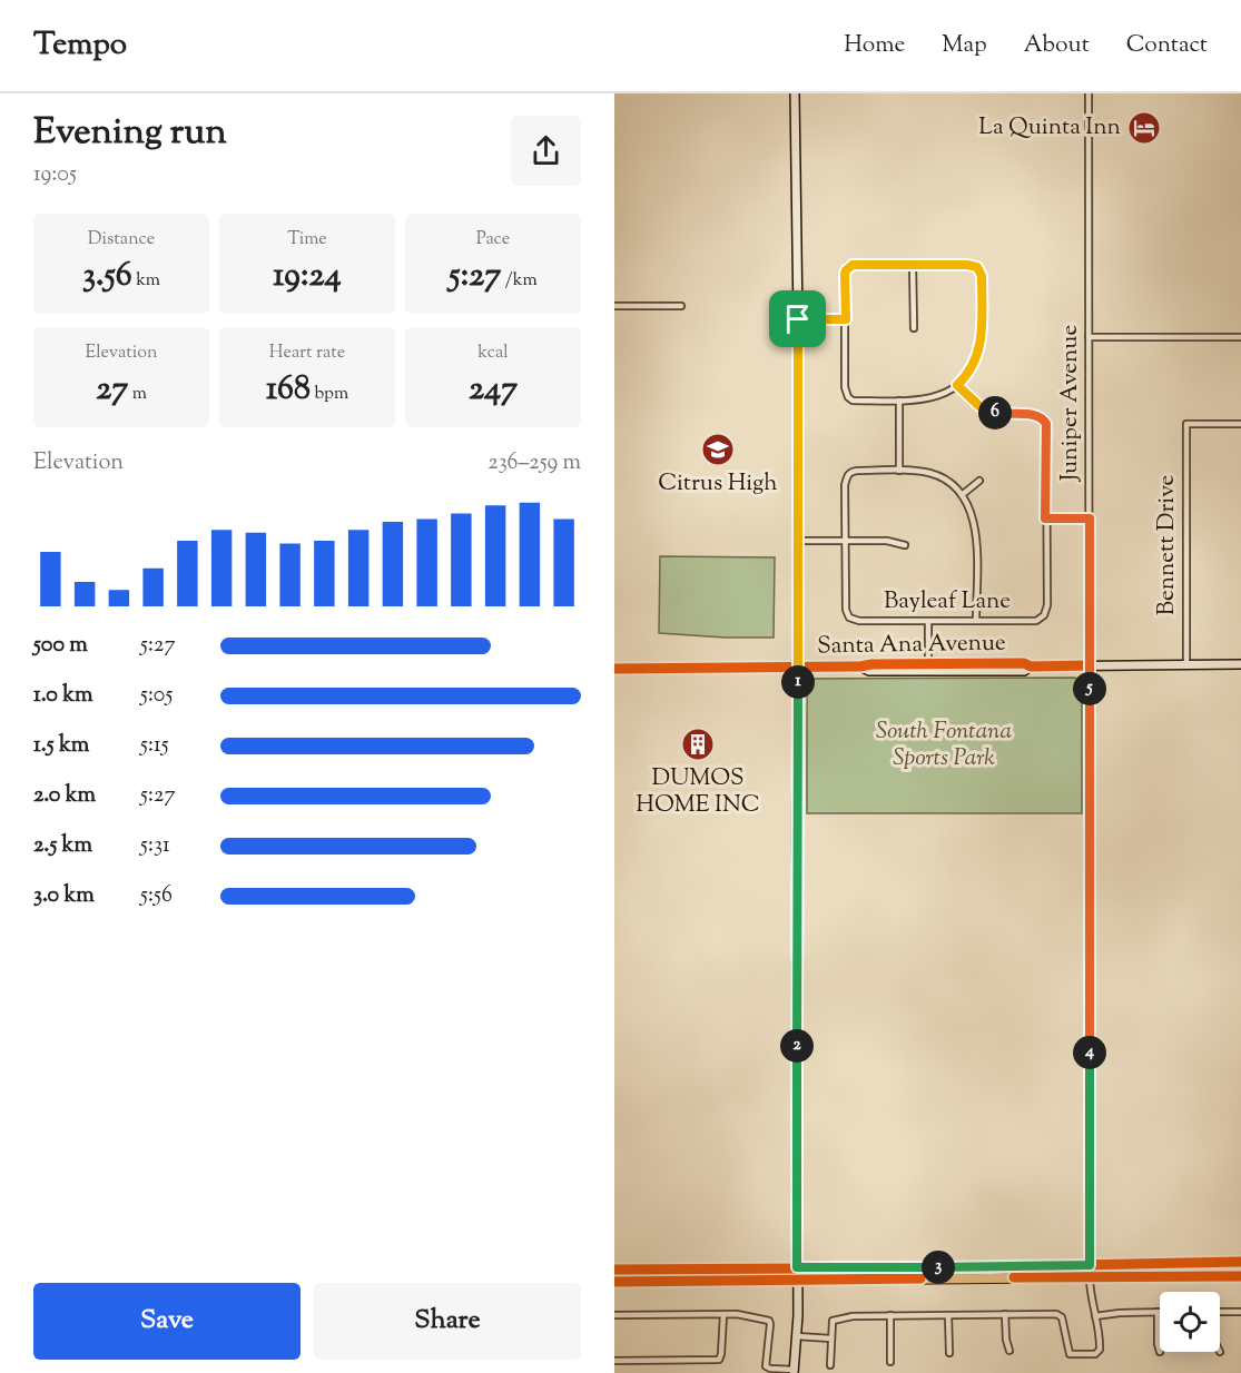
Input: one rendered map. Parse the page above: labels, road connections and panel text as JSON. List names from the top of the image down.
{
  "streets": {
    "street": [
      "Juniper Avenue",
      "Bennett Drive",
      "Bayleaf Lane",
      "Santa Ana Avenue"
    ]
  },
  "crossings": [
    ["Juniper Avenue", "Santa Ana Avenue"],
    ["Bennett Drive", "Santa Ana Avenue"]
  ],
  "parks": ["South Fontana Sports Park"],
  "places": {
    "hotel": ["La Quinta Inn"],
    "school or university": ["Citrus High"],
    "building": ["DUMOS HOME INC"]
  },
  "page": {
    "header": "Tempo",
    "nav": [
      "Home",
      "Map",
      "About",
      "Contact"
    ],
    "heading": ["Evening run", "19:05"],
    "stats": [
      ["Distance", "3.56 km"],
      ["Time", "19:24"],
      ["Pace", "5:27 /km"],
      ["Elevation", "27 m"],
      ["Heart rate", "168 bpm"],
      ["kcal", "247"]
    ],
    "pins": [
      "6",
      "1",
      "5",
      "2",
      "4",
      "3"
    ],
    "chart": ["Elevation", "236–259 m"],
    "list": [
      {
        "name": "500 m",
        "note": "5:27"
      },
      {
        "name": "1.0 km",
        "note": "5:05"
      },
      {
        "name": "1.5 km",
        "note": "5:15"
      },
      {
        "name": "2.0 km",
        "note": "5:27"
      },
      {
        "name": "2.5 km",
        "note": "5:31"
      },
      {
        "name": "3.0 km",
        "note": "5:56"
      }
    ],
    "buttons": ["Save", "Share"]
  }
}
